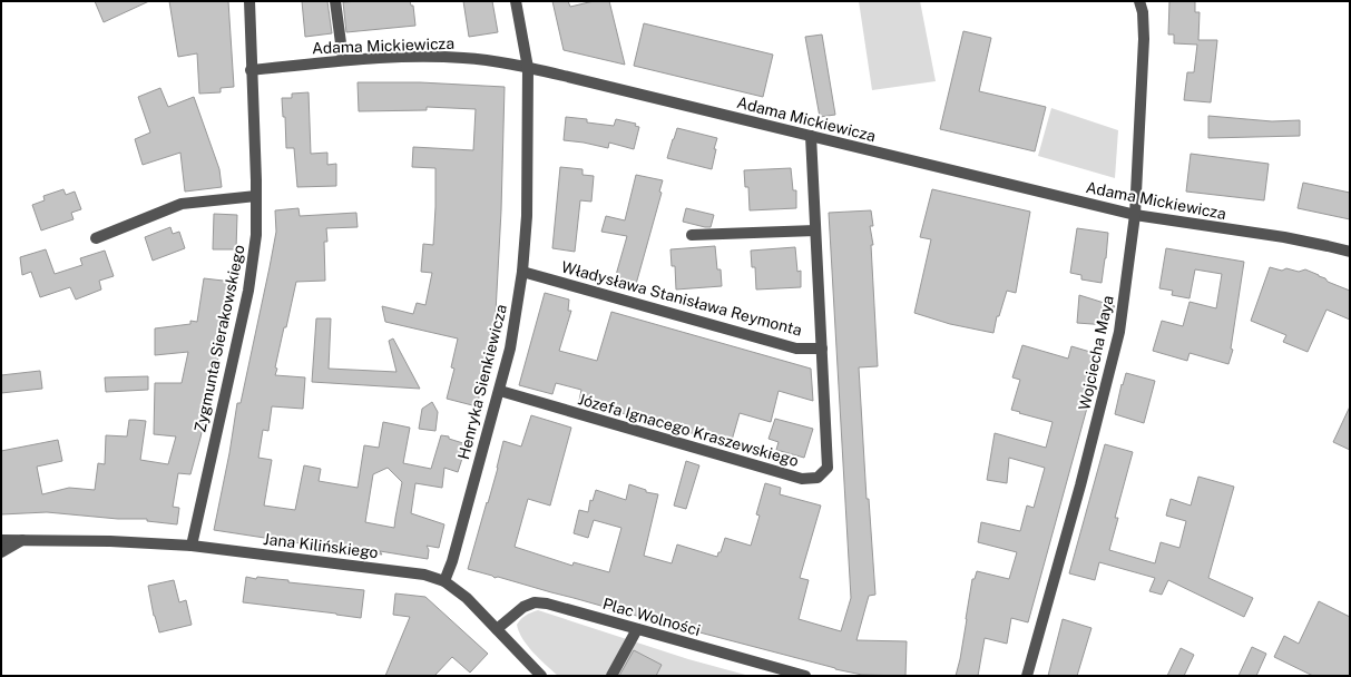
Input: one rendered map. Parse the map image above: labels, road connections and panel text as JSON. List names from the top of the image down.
{
  "streets": {
    "street": [
      "Adama Mickiewicza",
      "Władysława Stanisława Reymonta",
      "Zygmunta Sierakowskiego",
      "Wojciecha Maya",
      "Henryka Sienkiewicza",
      "Józefa Ignacego Kraszewskiego",
      "Jana Kilińskiego",
      "Plac Wolności"
    ]
  },
  "crossings": [
    ["Adama Mickiewicza", "Władysława Stanisława Reymonta"],
    ["Adama Mickiewicza", "Zygmunta Sierakowskiego"],
    ["Adama Mickiewicza", "Wojciecha Maya"],
    ["Adama Mickiewicza", "Henryka Sienkiewicza"],
    ["Władysława Stanisława Reymonta", "Henryka Sienkiewicza"],
    ["Władysława Stanisława Reymonta", "Józefa Ignacego Kraszewskiego"],
    ["Zygmunta Sierakowskiego", "Jana Kilińskiego"],
    ["Henryka Sienkiewicza", "Józefa Ignacego Kraszewskiego"],
    ["Henryka Sienkiewicza", "Jana Kilińskiego"]
  ]
}
